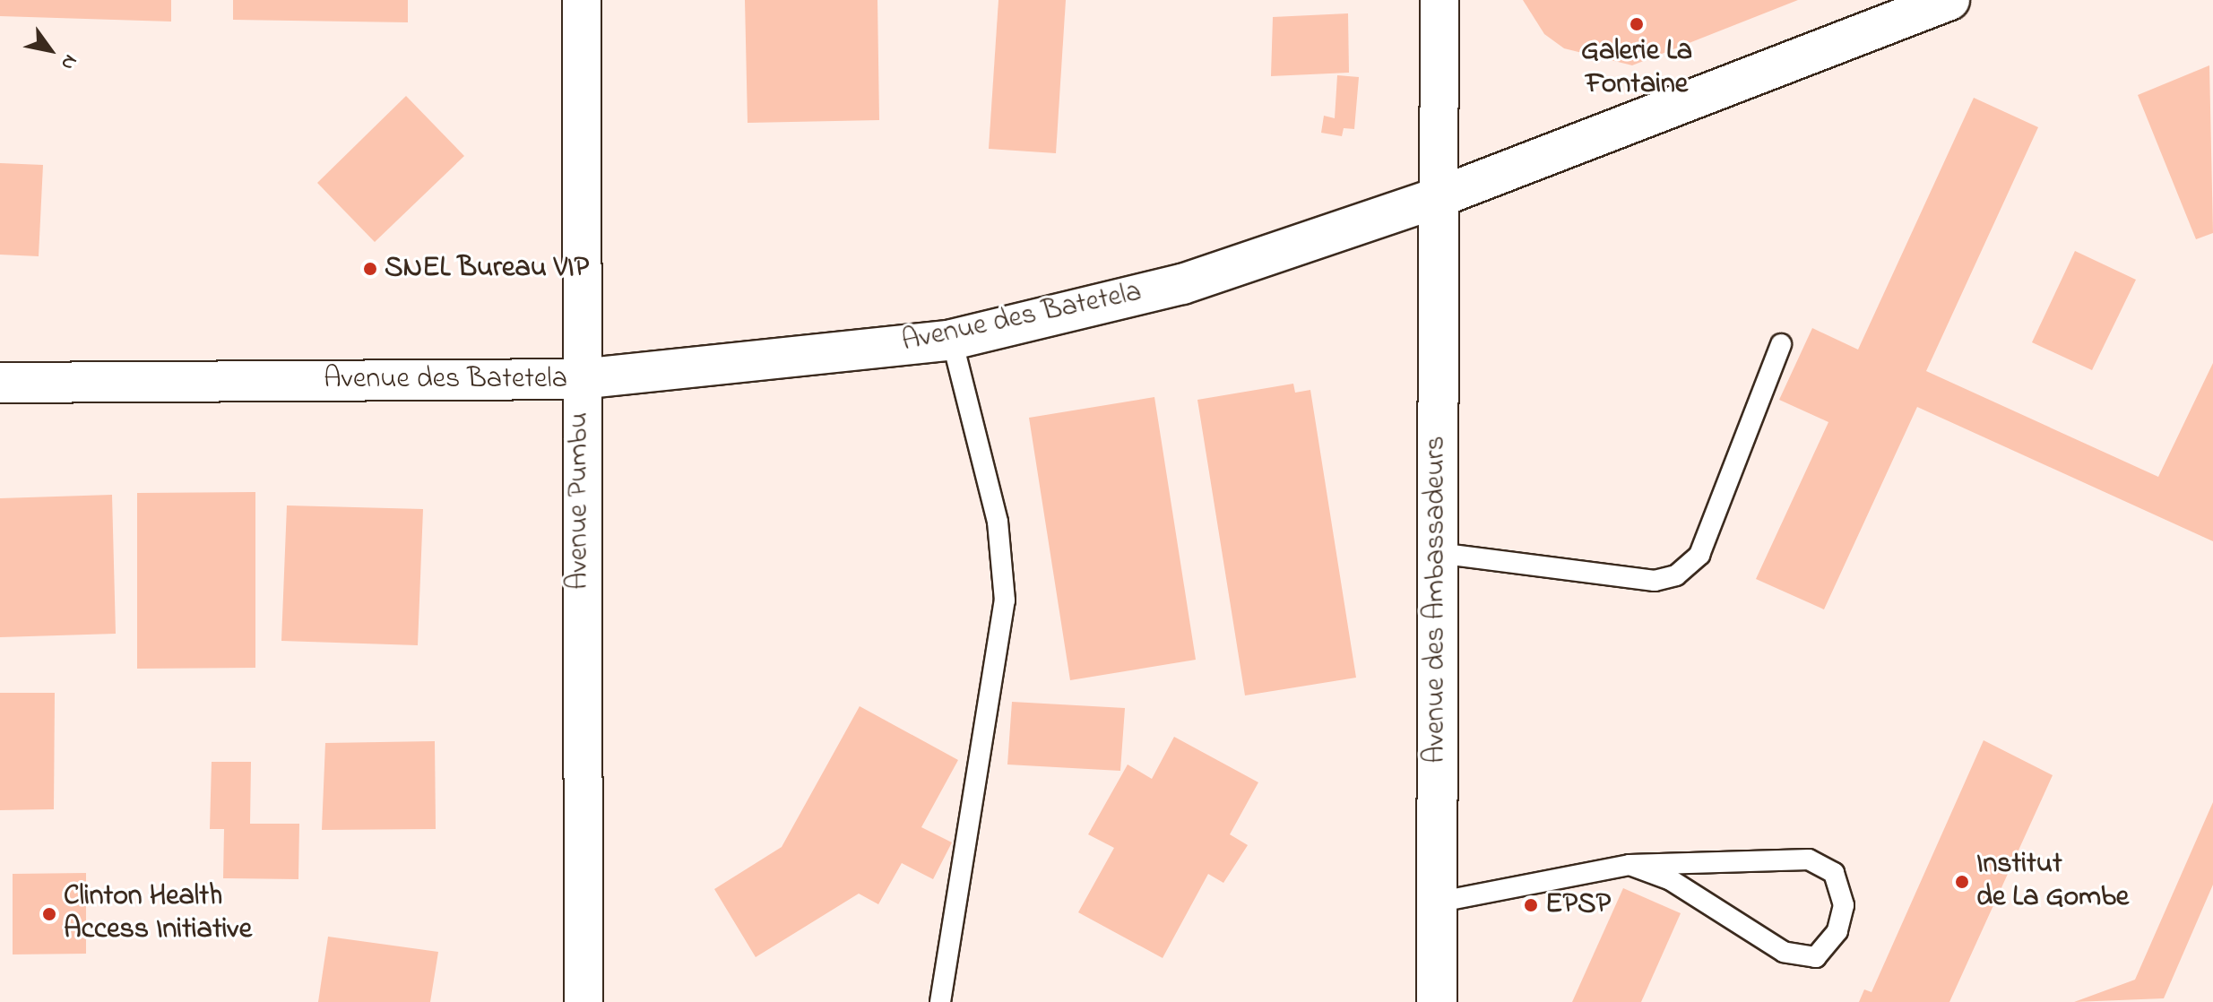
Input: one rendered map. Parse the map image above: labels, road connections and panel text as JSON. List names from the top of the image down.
{
  "streets": {
    "street": ["Avenue des Batetela", "Avenue Pumbu", "Avenue des Ambassadeurs"]
  },
  "crossings": [
    ["Avenue des Batetela", "Avenue Pumbu"],
    ["Avenue des Batetela", "Avenue des Ambassadeurs"]
  ],
  "places": [
    "Galerie La Fontaine",
    "SNEL Bureau VIP",
    "Institut de La Gombe",
    "EPSP",
    "Clinton Health Access Initiative"
  ],
  "north": "bottom right"
}
